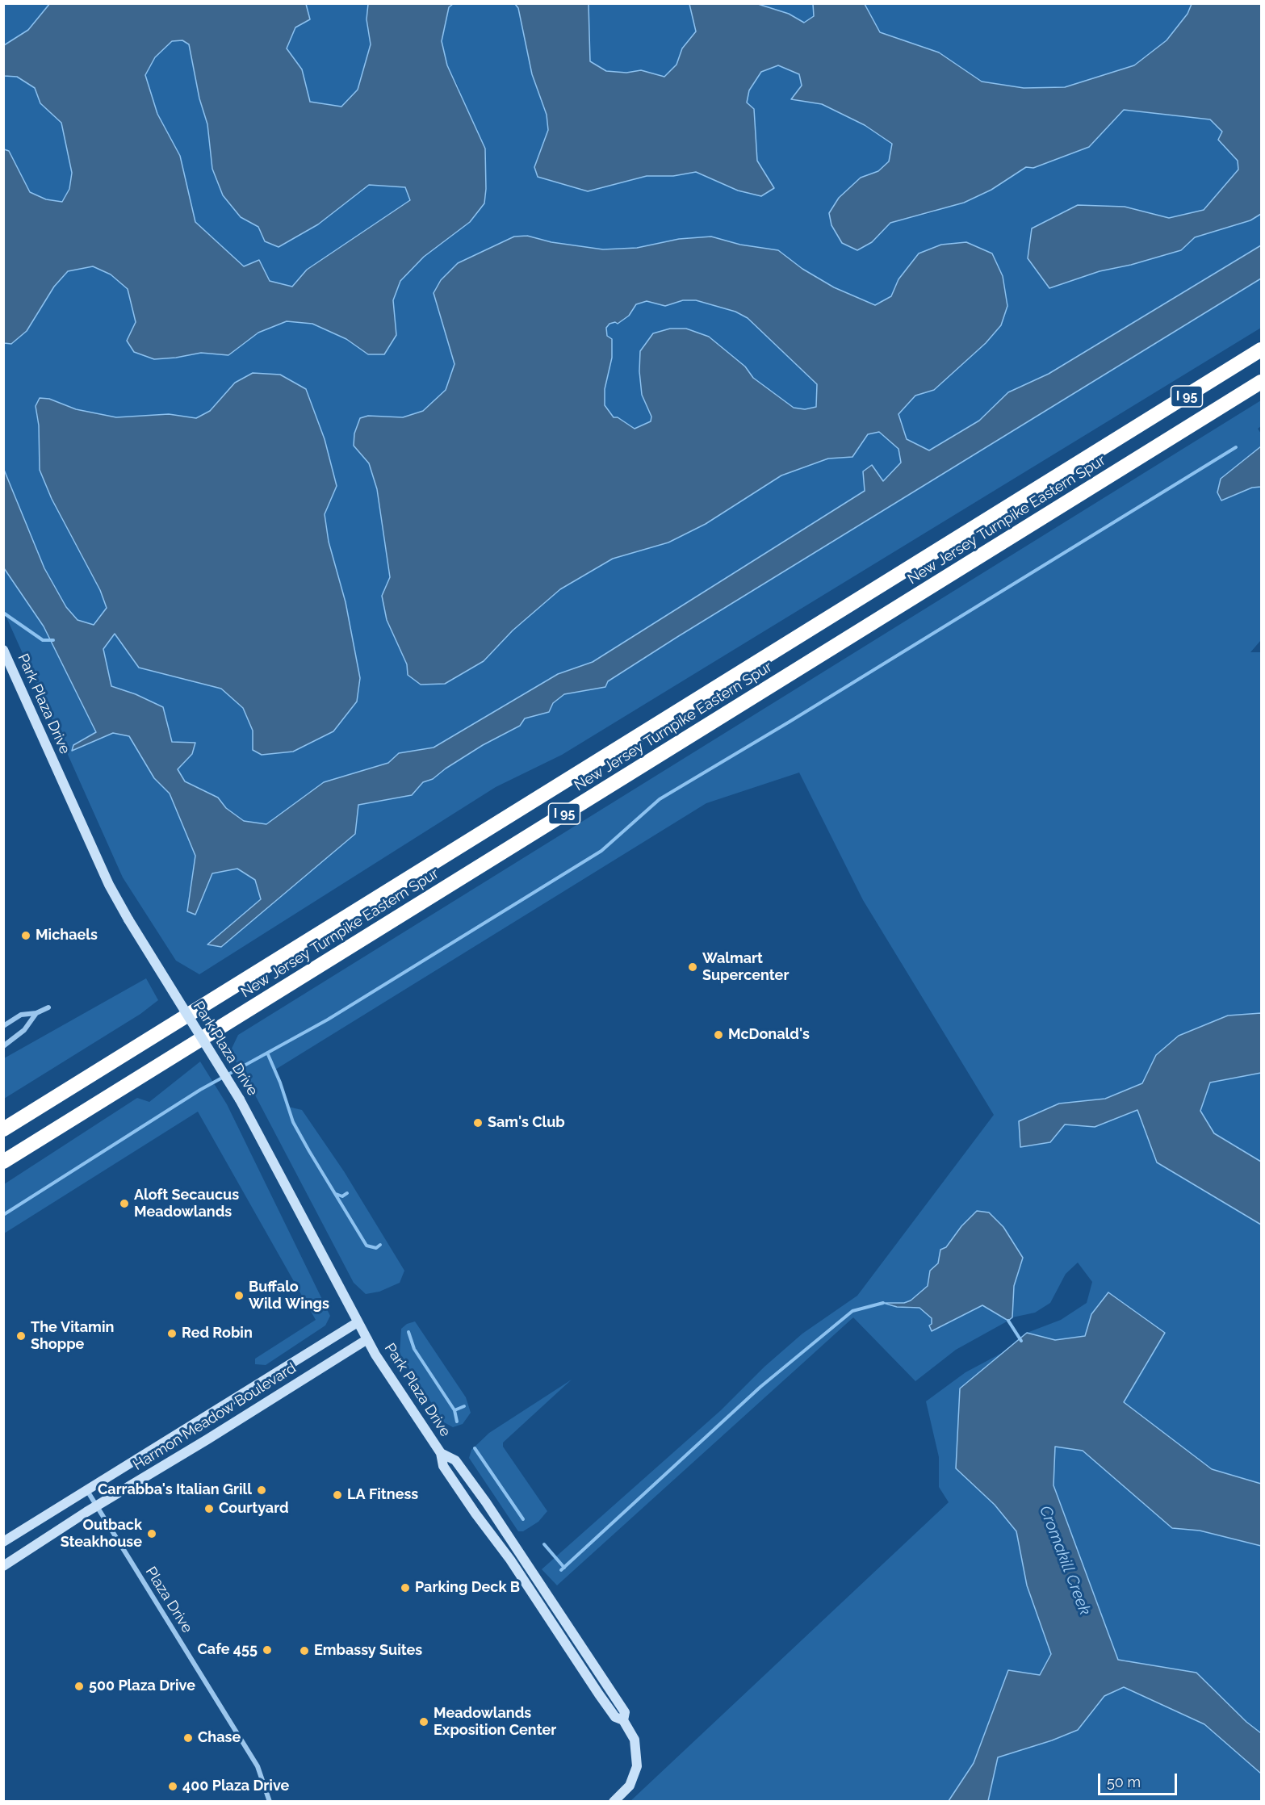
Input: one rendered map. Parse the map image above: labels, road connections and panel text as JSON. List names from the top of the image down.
{
  "streets": {
    "highway": ["I 95", "New Jersey Turnpike Eastern Spur"],
    "street": ["Park Plaza Drive", "Harmon Meadow Boulevard", "Plaza Drive"]
  },
  "crossings": [
    ["Park Plaza Drive", "Harmon Meadow Boulevard"],
    ["Harmon Meadow Boulevard", "Plaza Drive"]
  ],
  "water": ["Cromakill Creek"],
  "places": [
    "Michaels",
    "Walmart Supercenter",
    "McDonald's",
    "Sam's Club",
    "Aloft Secaucus Meadowlands",
    "Buffalo Wild Wings",
    "Red Robin",
    "The Vitamin Shoppe",
    "Carrabba's Italian Grill",
    "LA Fitness",
    "Courtyard",
    "Outback Steakhouse",
    "Parking Deck B",
    "Cafe 455",
    "Embassy Suites",
    "500 Plaza Drive",
    "Meadowlands Exposition Center",
    "Chase",
    "400 Plaza Drive"
  ],
  "scale_bar": "50 m"
}
